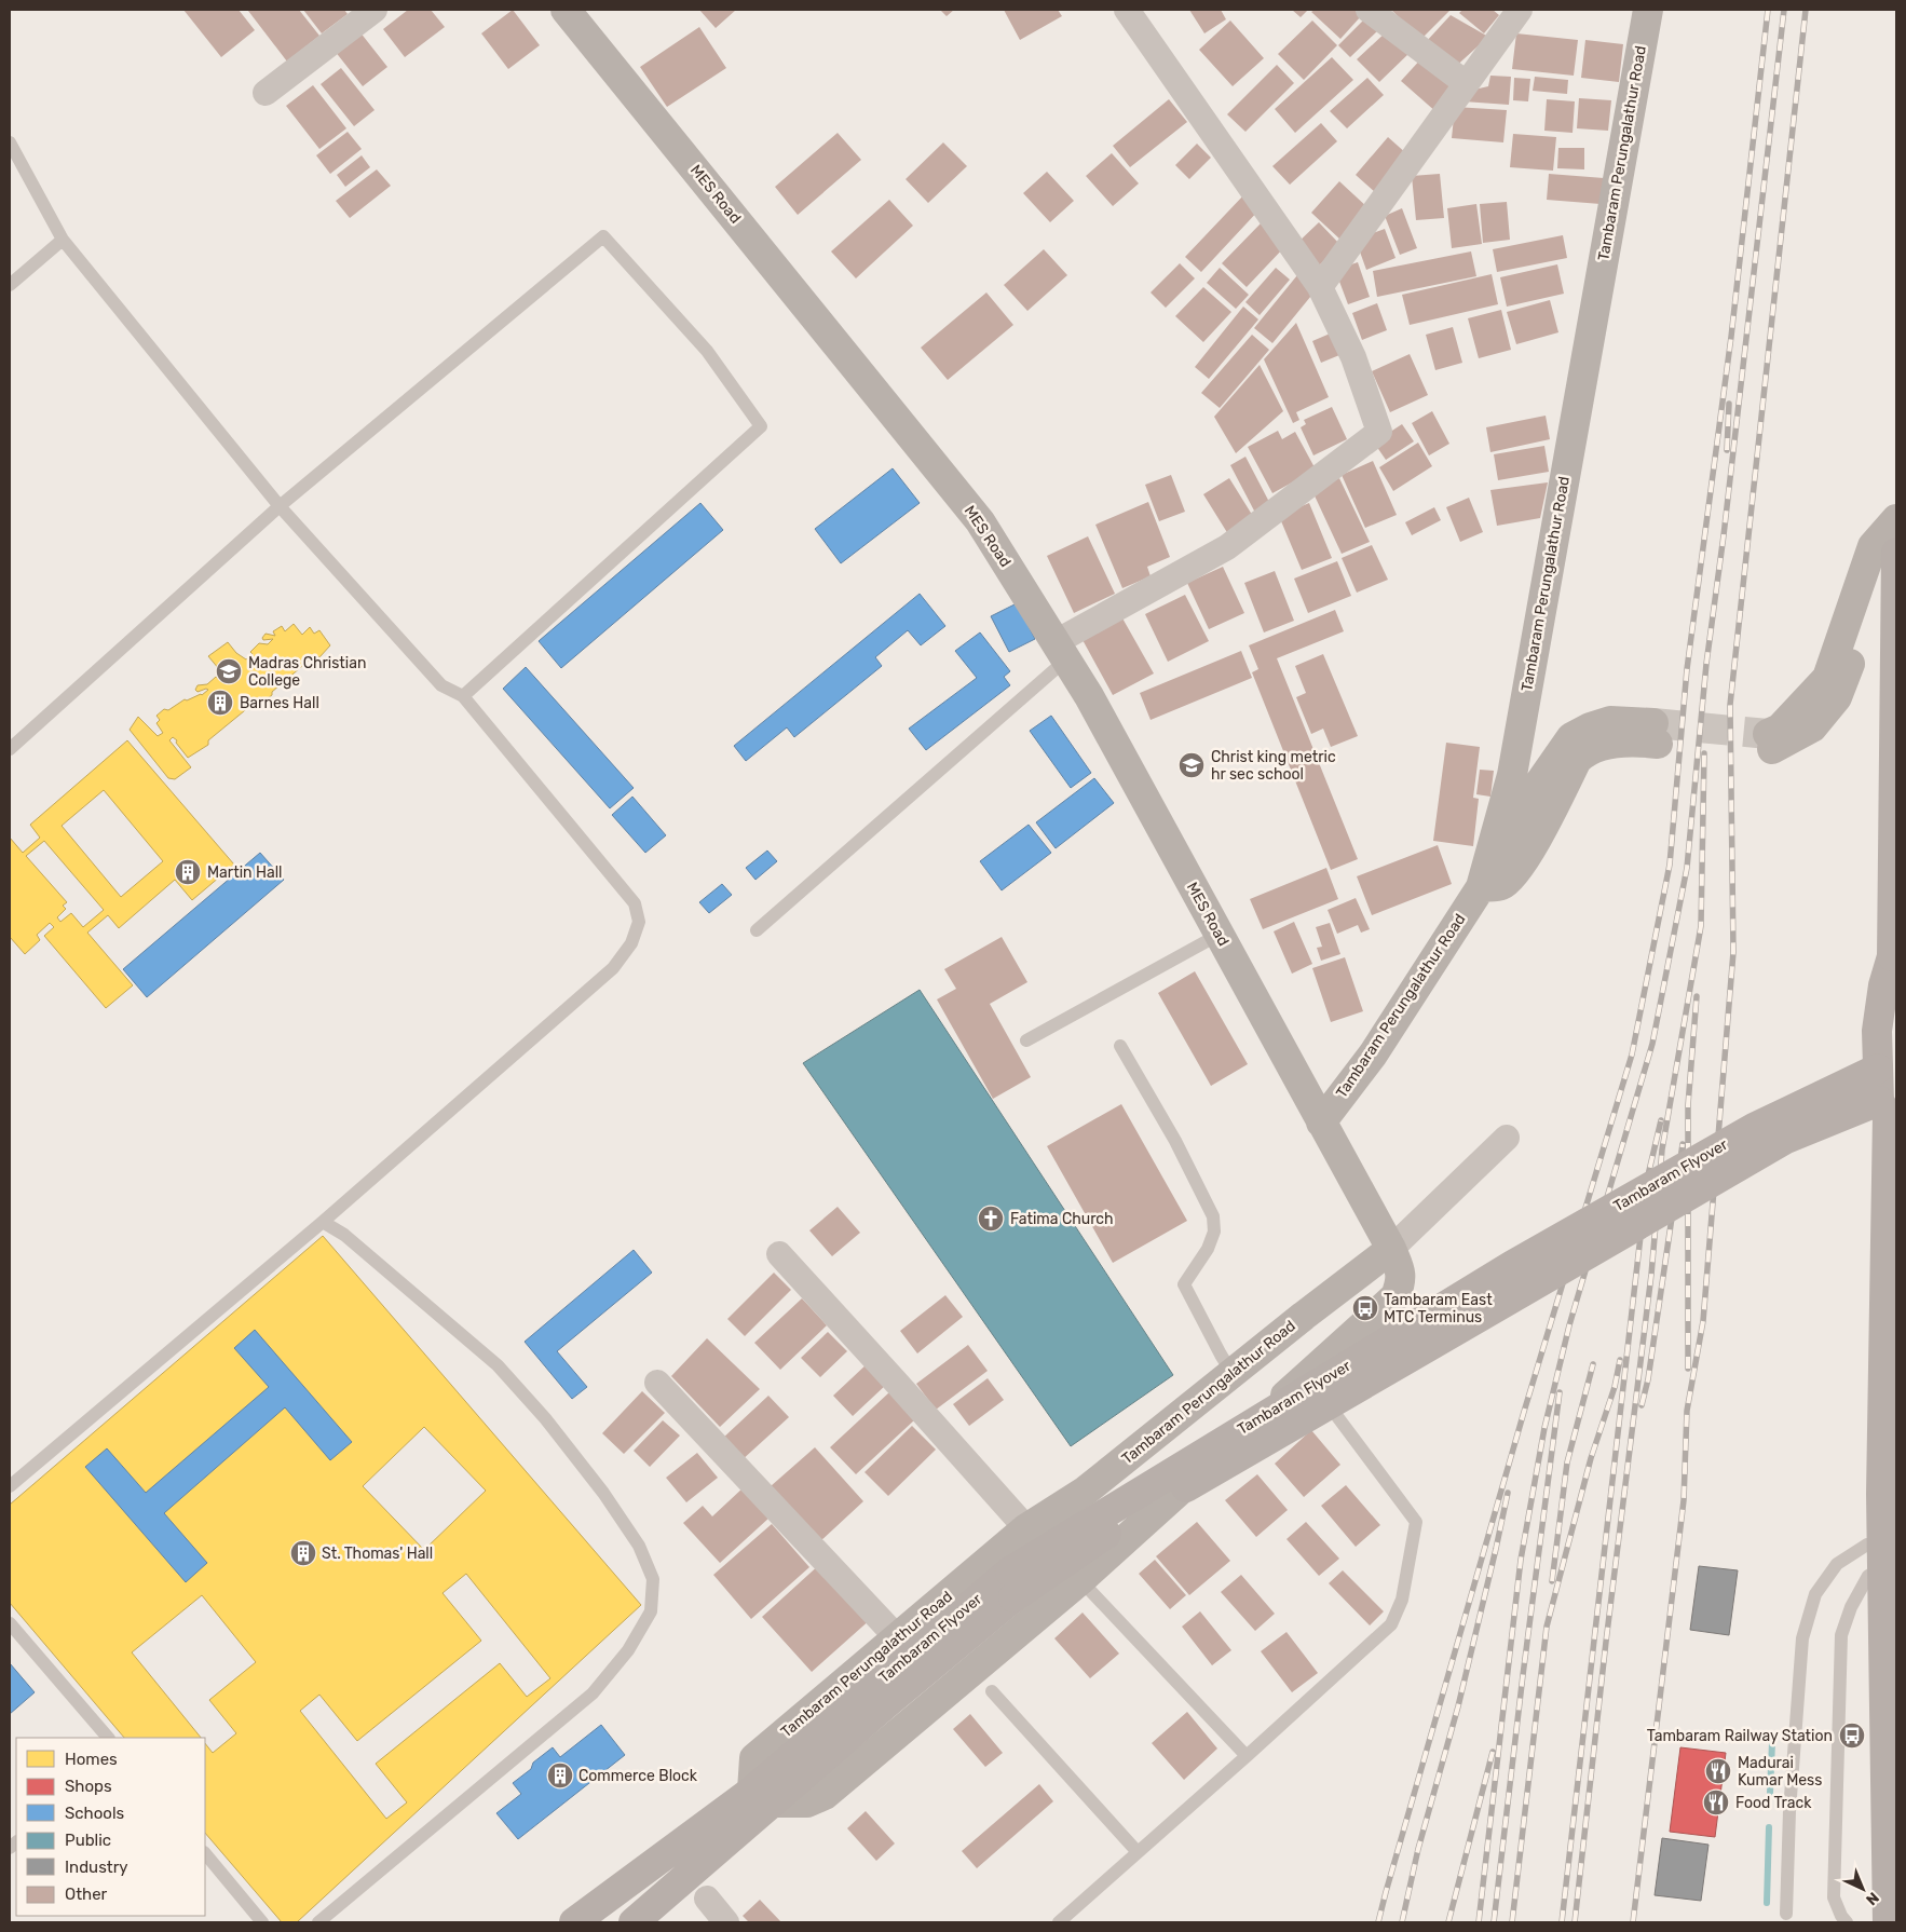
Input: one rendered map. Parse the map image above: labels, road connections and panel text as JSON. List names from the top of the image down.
{
  "streets": {
    "main road": ["Tambaram Flyover"],
    "street": ["Tambaram Perungalathur Road", "MES Road"]
  },
  "crossings": [
    ["Tambaram Perungalathur Road", "MES Road"],
    ["Tambaram Perungalathur Road", "Tambaram Flyover"]
  ],
  "places": {
    "school or university": ["Madras Christian College", "Christ king metric hr sec school"],
    "building": [
      "Barnes Hall",
      "Martin Hall",
      "St. Thomas' Hall",
      "Commerce Block"
    ],
    "church": ["Fatima Church"],
    "bus stop": ["Tambaram East MTC Terminus", "Tambaram Railway Station"],
    "restaurant": ["Madurai Kumar Mess", "Food Track"]
  },
  "legend": [
    "Homes",
    "Shops",
    "Schools",
    "Public",
    "Industry",
    "Other"
  ],
  "north": "bottom right"
}
